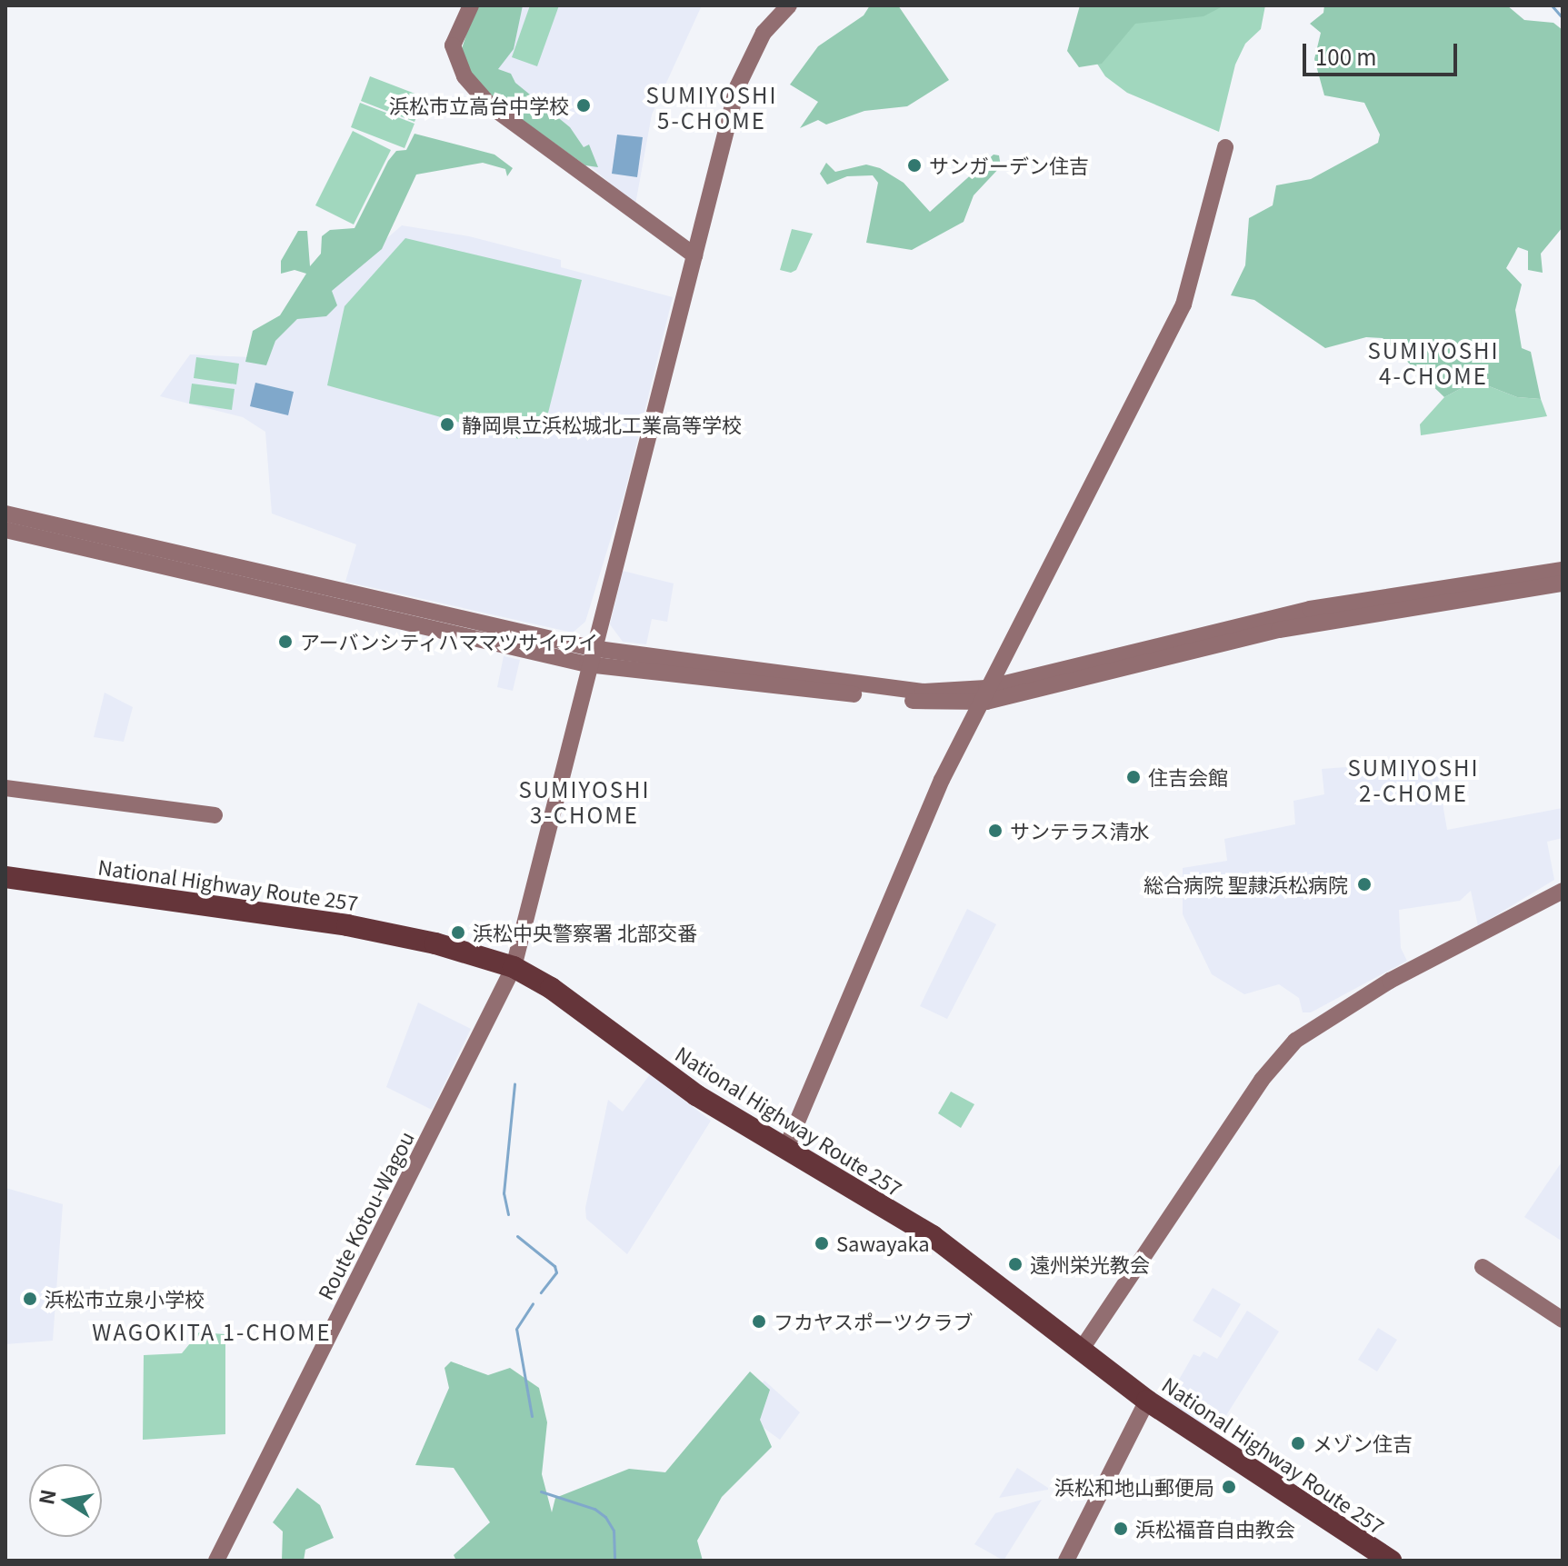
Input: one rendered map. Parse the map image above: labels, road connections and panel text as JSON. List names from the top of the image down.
{
  "streets": {
    "highway": ["National Highway Route 257"],
    "street": ["Route Kotou-Wagou"]
  },
  "crossings": [
    ["National Highway Route 257", "Route Kotou-Wagou"]
  ],
  "districts": [
    "SUMIYOSHI 5-CHOME",
    "SUMIYOSHI 4-CHOME",
    "SUMIYOSHI 2-CHOME",
    "SUMIYOSHI 3-CHOME",
    "WAGOKITA 1-CHOME"
  ],
  "places": [
    "浜松市立高台中学校",
    "サンガーデン住吉",
    "静岡県立浜松城北工業高等学校",
    "アーバンシティハママツサイワイ",
    "住吉会館",
    "サンテラス清水",
    "総合病院 聖隷浜松病院",
    "浜松中央警察署 北部交番",
    "Sawayaka",
    "遠州栄光教会",
    "浜松市立泉小学校",
    "フカヤスポーツクラブ",
    "メゾン住吉",
    "浜松和地山郵便局",
    "浜松福音自由教会"
  ],
  "scale_bar": "100 m",
  "north": "left"
}
